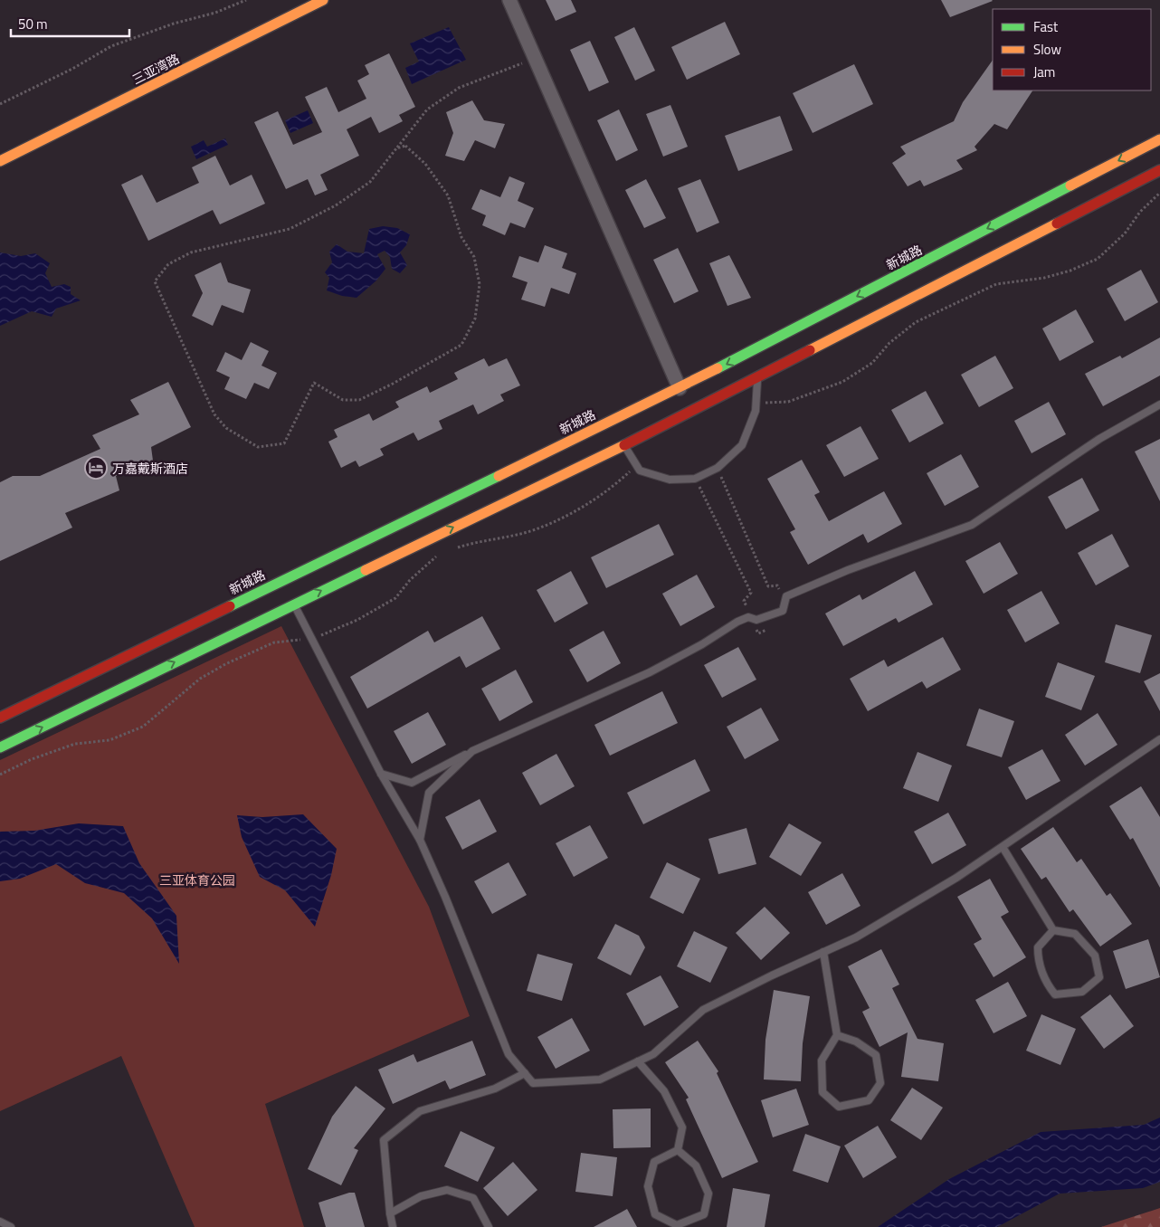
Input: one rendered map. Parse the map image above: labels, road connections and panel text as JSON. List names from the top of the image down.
{
  "streets": {
    "main road": ["三亚湾路", "新城路"]
  },
  "parks": ["三亚体育公园"],
  "places": {
    "hotel": ["万嘉戴斯酒店"]
  },
  "legend": ["Fast", "Slow", "Jam"],
  "scale_bar": "50 m"
}
